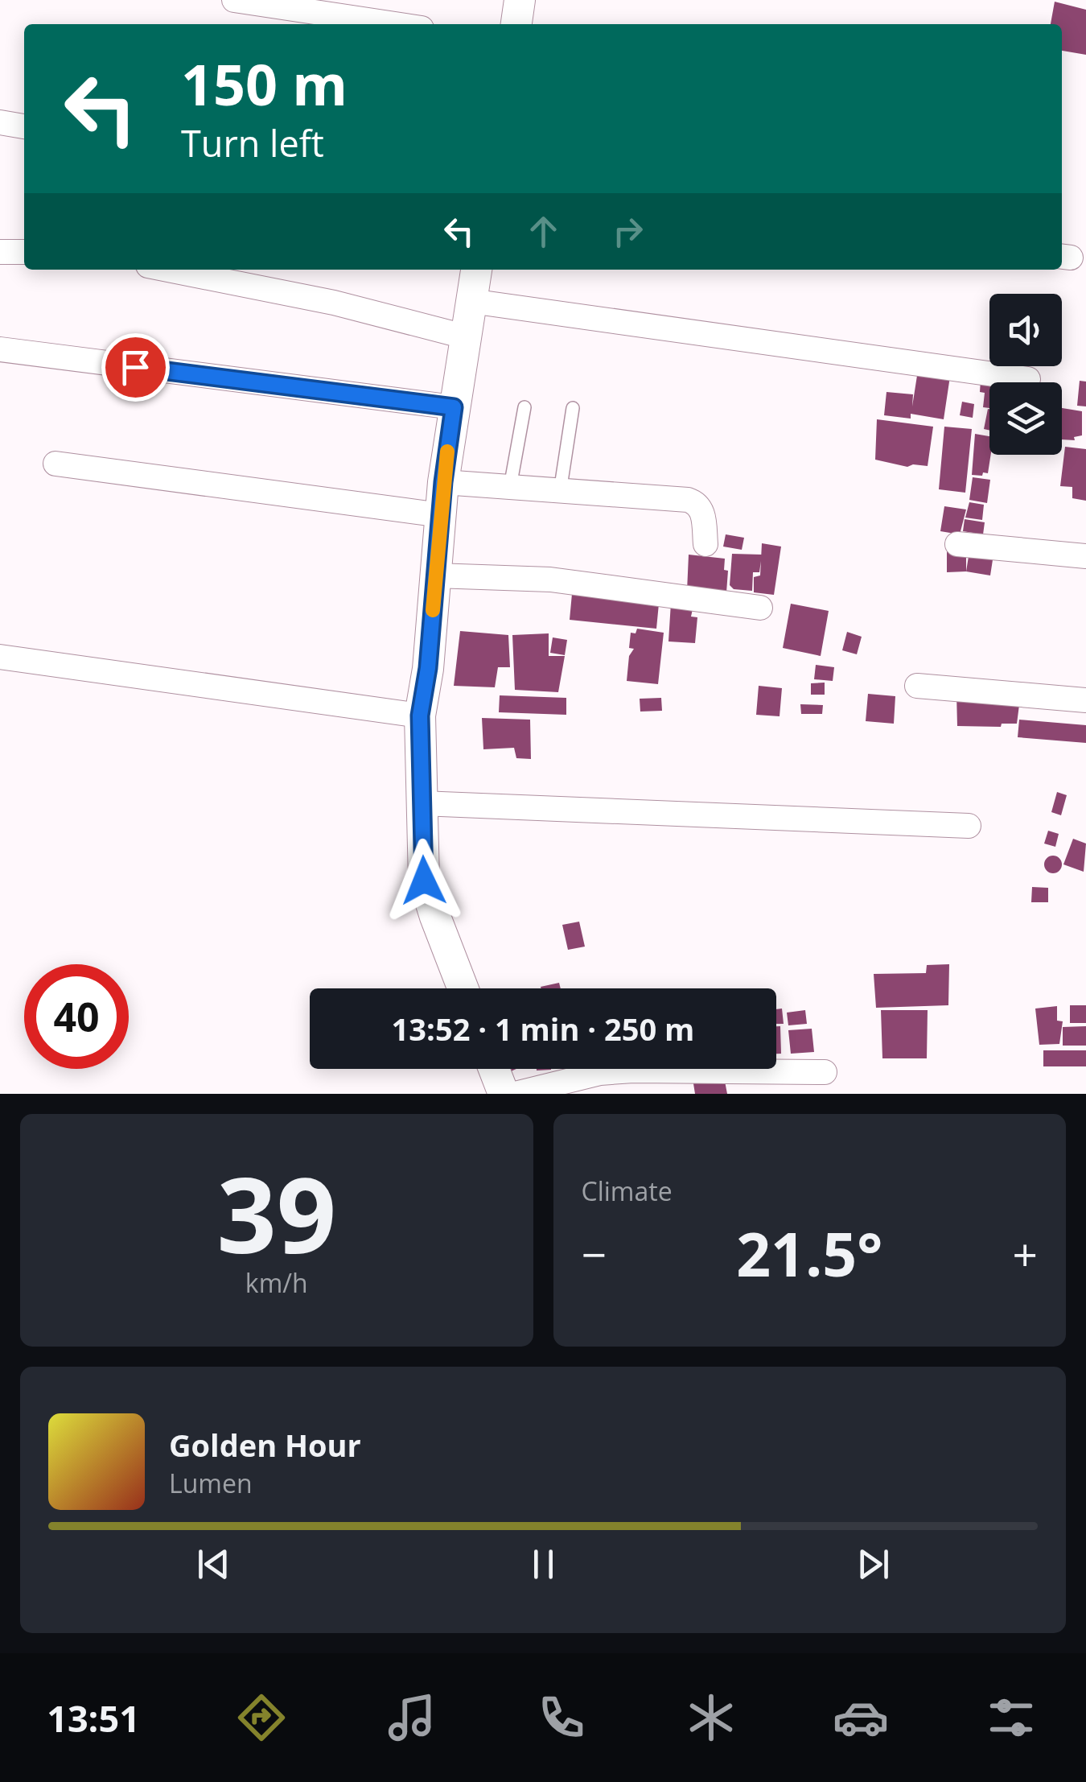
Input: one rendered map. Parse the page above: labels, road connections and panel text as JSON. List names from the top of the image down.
{
  "page": {
    "turn": ["150 m", "Turn left"],
    "limit": "40",
    "trip": "13:52 · 1 min · 250 m",
    "tile": [
      ["39", "km/h"],
      "Climate"
    ],
    "heat": ["−", "21.5°", "+"],
    "song": ["Golden Hour", "Lumen"],
    "tabs": "13:51"
  }
}
